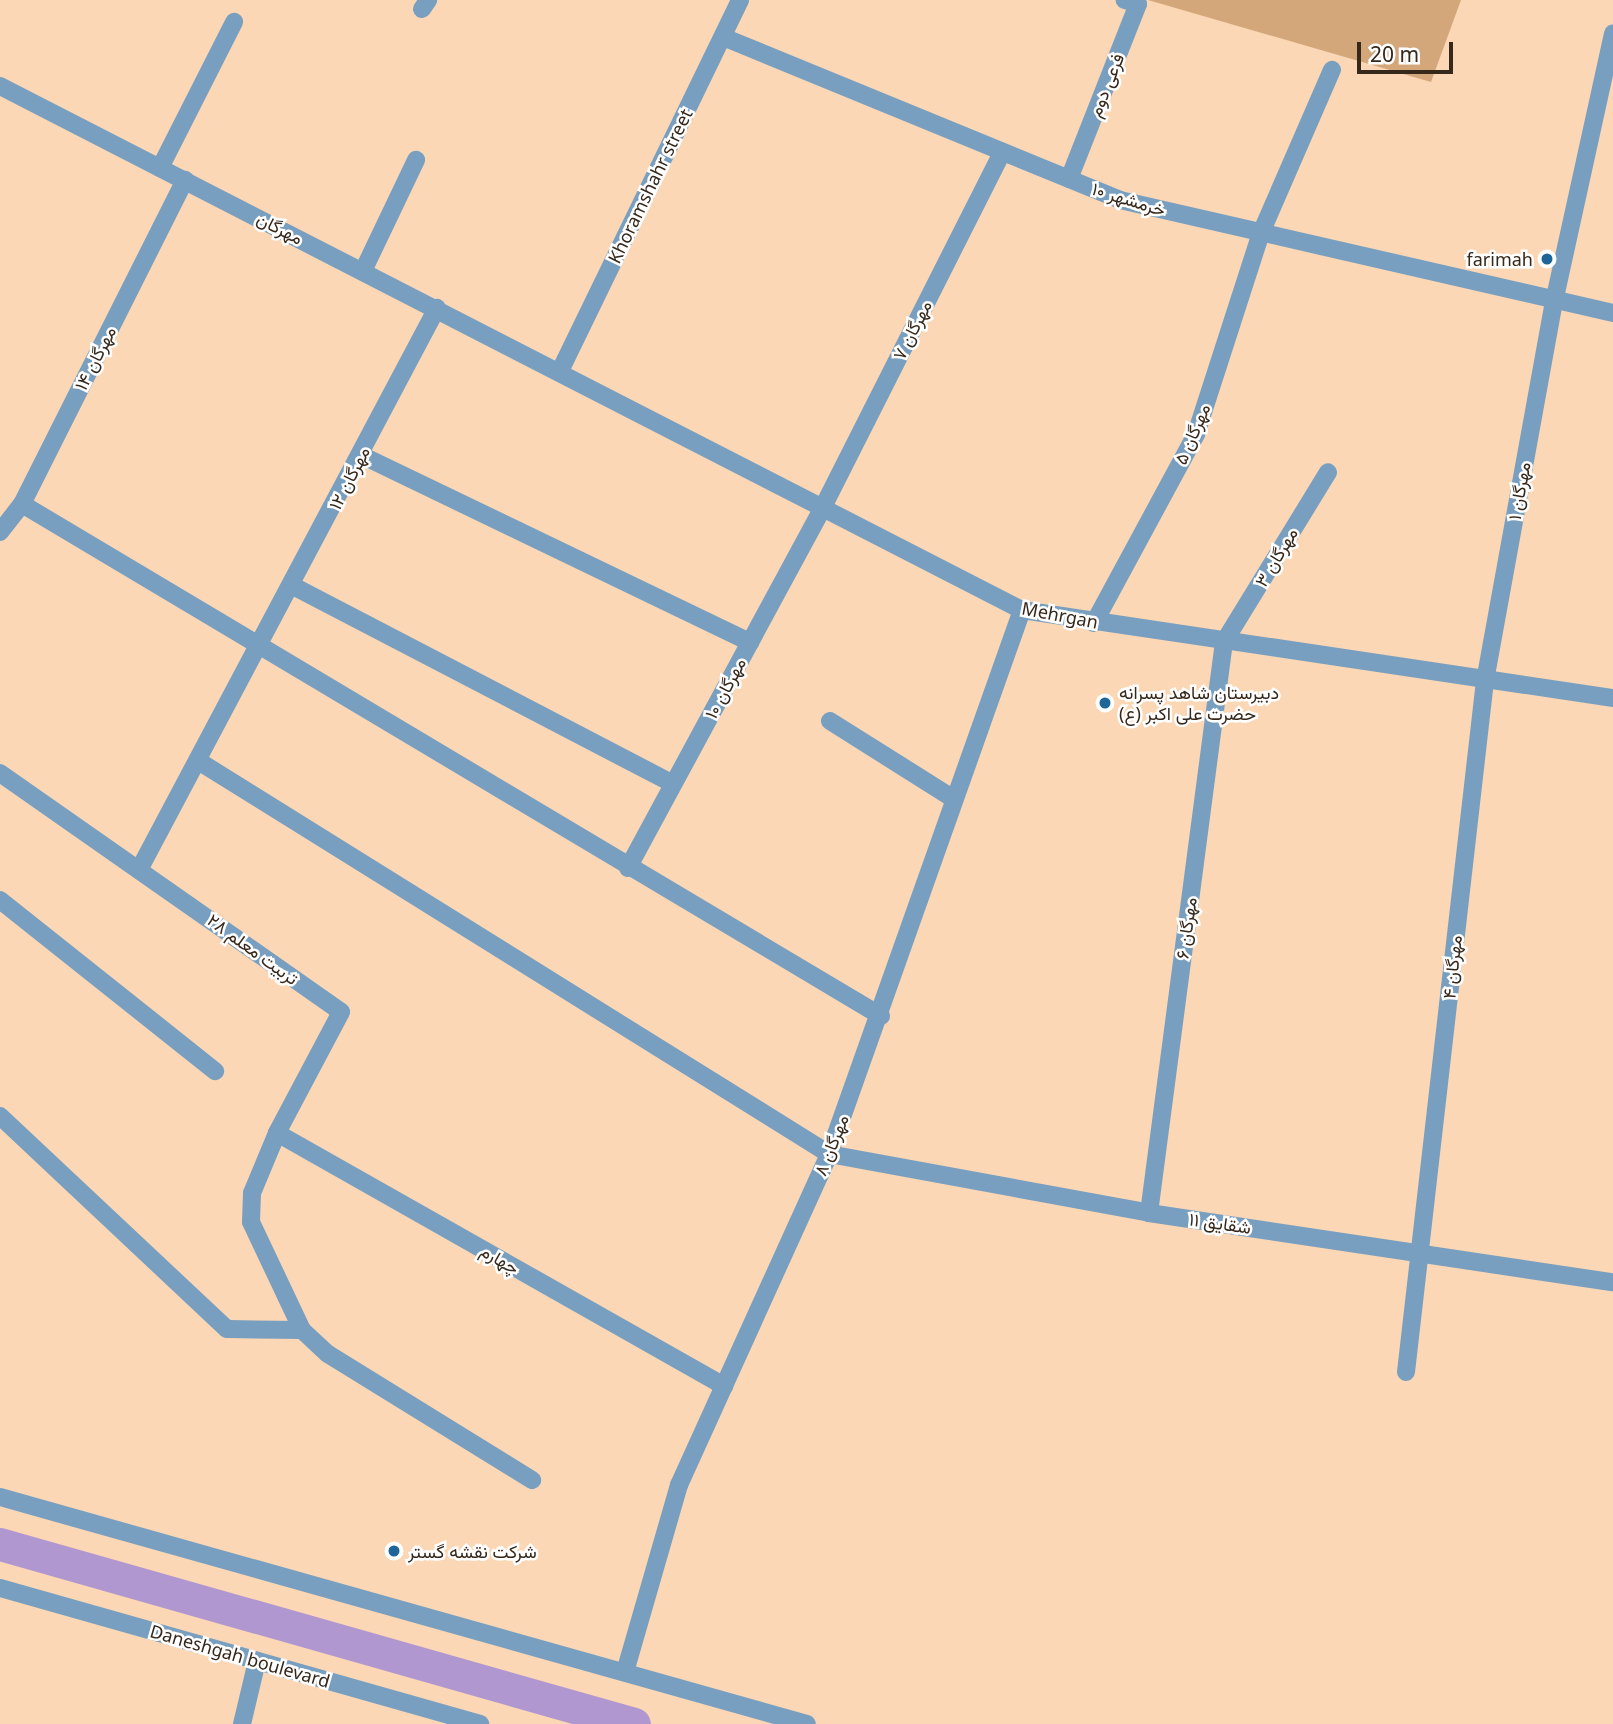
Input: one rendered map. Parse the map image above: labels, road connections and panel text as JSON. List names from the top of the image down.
{
  "streets": {
    "street": [
      "فرعی دوم",
      "Khoramshahr street",
      "خرمشهر ۱۰",
      "مهرگان",
      "مهرگان ۷",
      "مهرگان ۱۴",
      "مهرگان ۵",
      "مهرگان ۱۲",
      "مهرگان ۱",
      "مهرگان ۳",
      "Mehrgan",
      "مهرگان ۱۰",
      "مهرگان ۶",
      "تربیت معلم ۲۸",
      "مهرگان ۴",
      "مهرگان ۸",
      "شقایق ۱۱",
      "چهارم",
      "Daneshgah boulevard"
    ]
  },
  "crossings": [
    ["فرعی دوم", "خرمشهر ۱۰"],
    ["Khoramshahr street", "خرمشهر ۱۰"],
    ["Khoramshahr street", "مهرگان"],
    ["Khoramshahr street", "Mehrgan"],
    ["خرمشهر ۱۰", "مهرگان ۷"],
    ["خرمشهر ۱۰", "مهرگان ۵"],
    ["خرمشهر ۱۰", "مهرگان ۱"],
    ["مهرگان", "مهرگان ۱۴"],
    ["مهرگان", "مهرگان ۱۲"],
    ["مهرگان", "Mehrgan"],
    ["مهرگان ۷", "Mehrgan"],
    ["مهرگان ۷", "مهرگان ۱۰"],
    ["مهرگان ۵", "Mehrgan"],
    ["مهرگان ۱۲", "تربیت معلم ۲۸"],
    ["مهرگان ۱", "Mehrgan"],
    ["مهرگان ۱", "مهرگان ۴"],
    ["مهرگان ۳", "Mehrgan"],
    ["مهرگان ۳", "مهرگان ۶"],
    ["Mehrgan", "مهرگان ۱۰"],
    ["Mehrgan", "مهرگان ۶"],
    ["Mehrgan", "مهرگان ۴"],
    ["Mehrgan", "مهرگان ۸"],
    ["مهرگان ۶", "شقایق ۱۱"],
    ["تربیت معلم ۲۸", "چهارم"],
    ["مهرگان ۴", "شقایق ۱۱"],
    ["مهرگان ۸", "شقایق ۱۱"],
    ["مهرگان ۸", "چهارم"]
  ],
  "places": ["farimah", "دبیرستان شاهد پسرانه حضرت علی اکبر (ع)", "شرکت نقشه گستر"],
  "scale_bar": "20 m"
}
